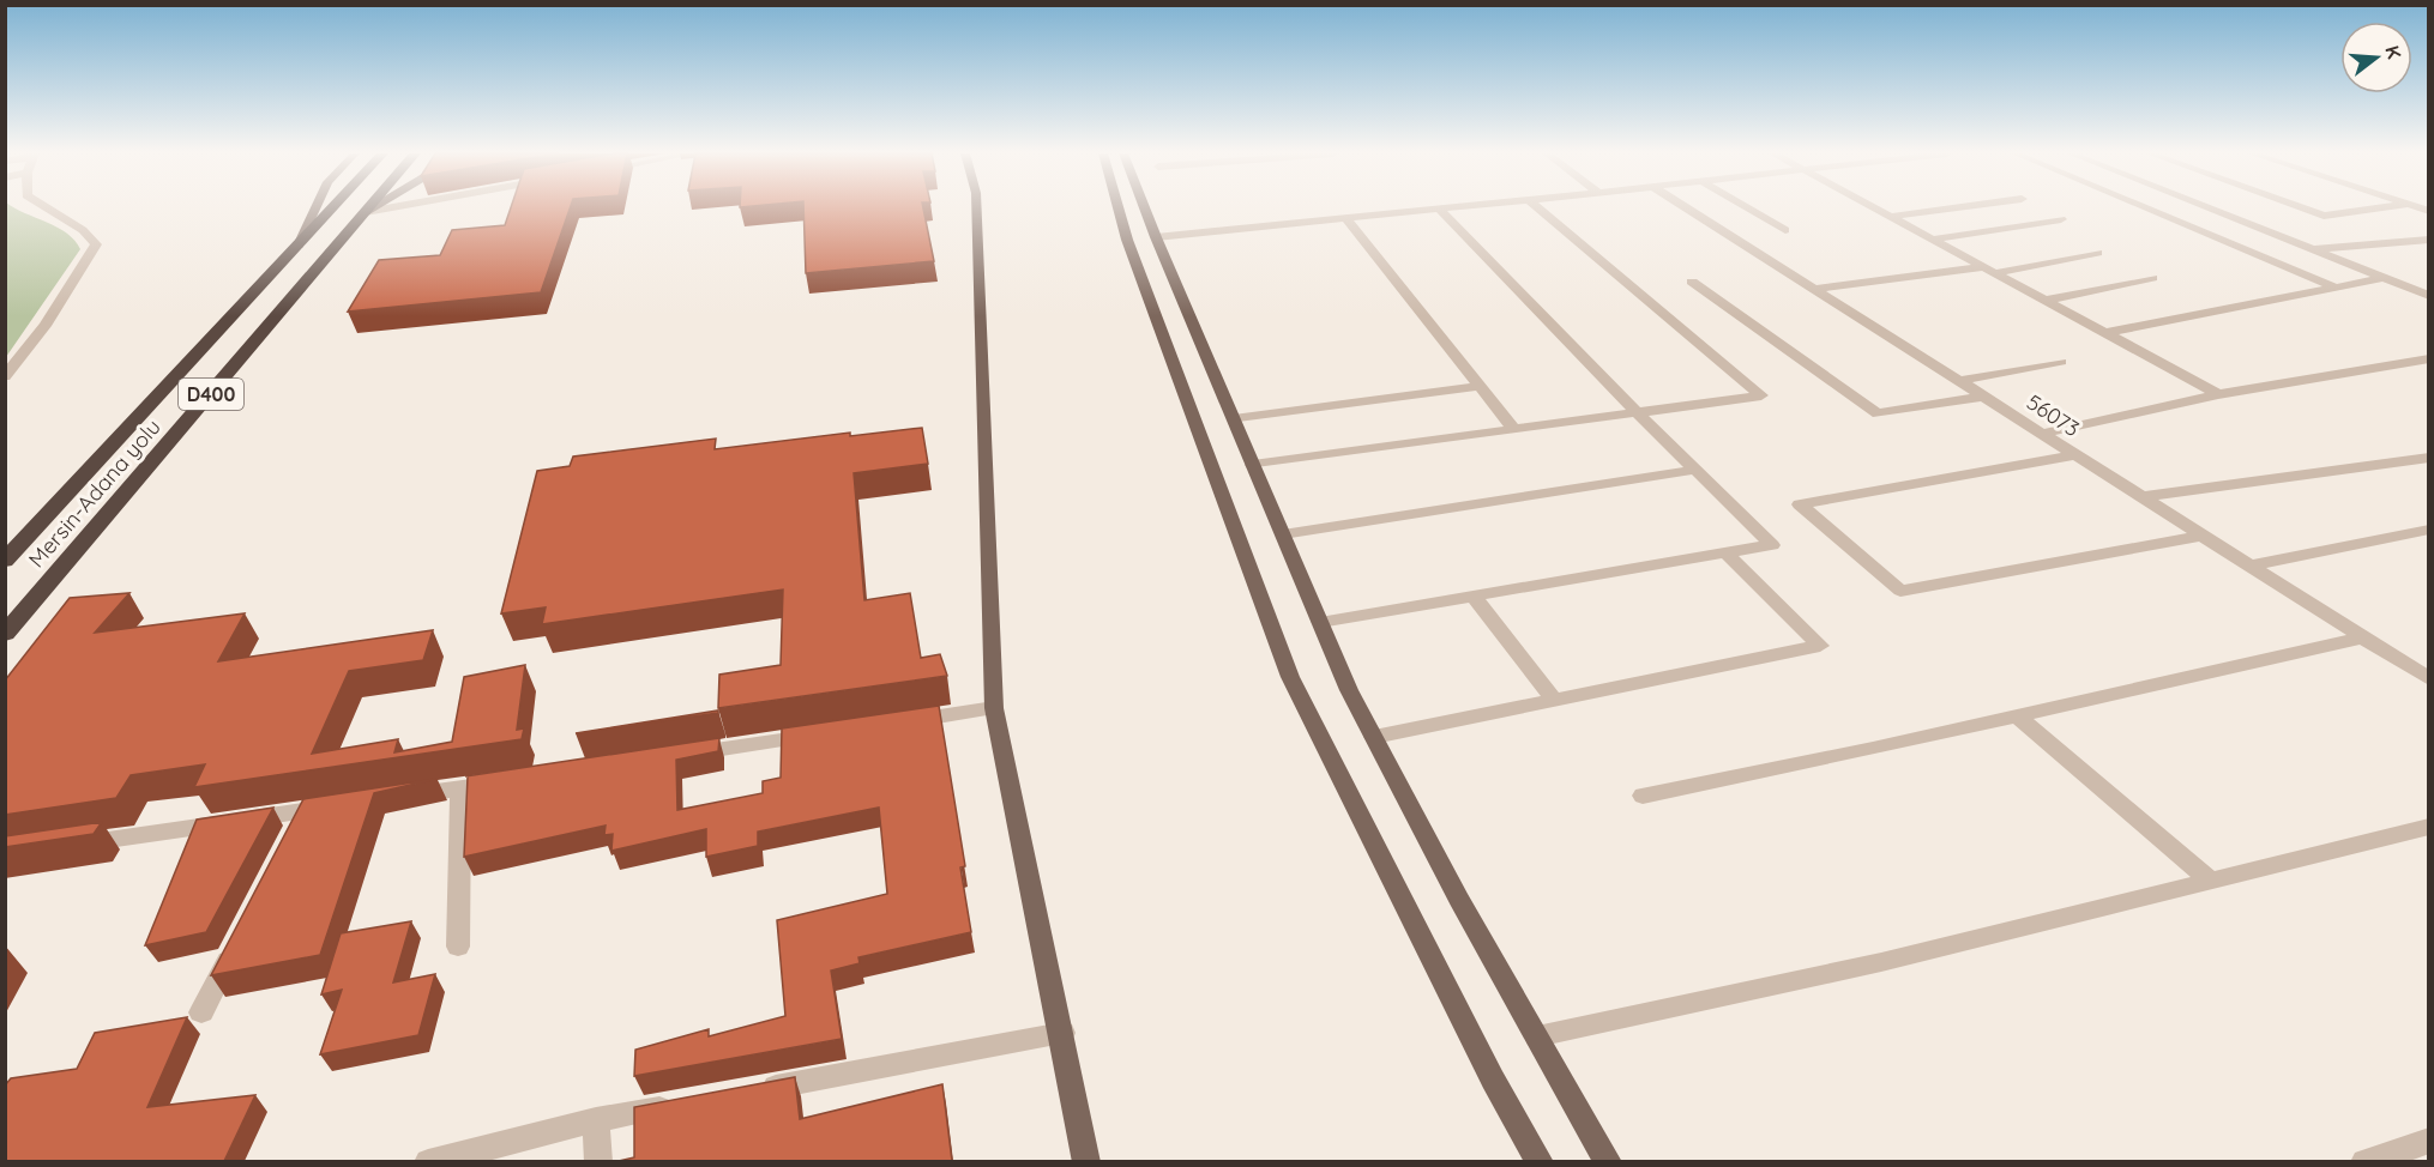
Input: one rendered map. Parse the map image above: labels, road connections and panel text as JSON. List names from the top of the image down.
{
  "streets": {
    "highway": ["D400", "Mersin-Adana yolu"],
    "street": ["56073"]
  },
  "north": "right"
}
